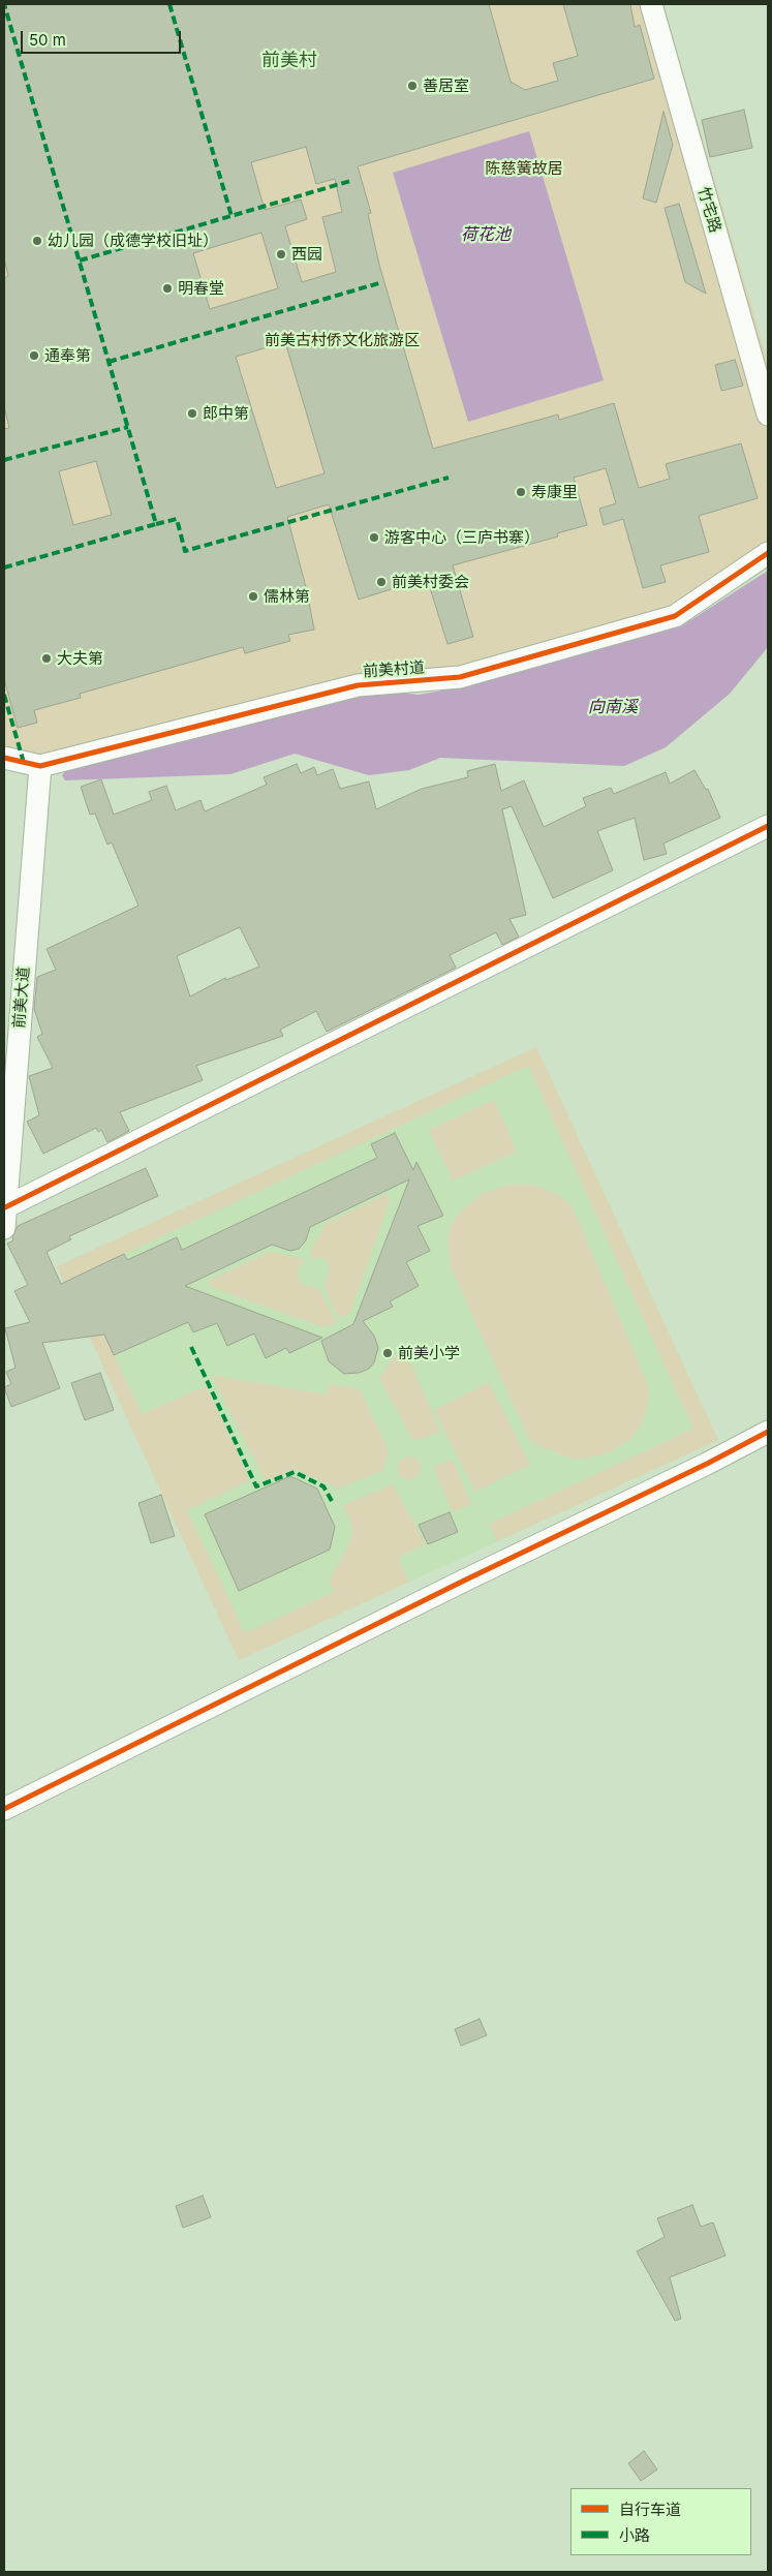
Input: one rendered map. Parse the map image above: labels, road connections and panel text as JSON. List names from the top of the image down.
{
  "streets": {
    "street": ["竹宅路", "前美村道", "前美大道"]
  },
  "crossings": [
    ["前美村道", "前美大道"]
  ],
  "districts": ["前美村"],
  "water": ["荷花池", "向南溪"],
  "parks": ["陈慈簧故居", "前美古村侨文化旅游区"],
  "places": [
    "善居室",
    "幼儿园（成德学校旧址）",
    "西园",
    "明春堂",
    "通奉第",
    "郎中第",
    "寿康里",
    "游客中心（三庐书寨）",
    "前美村委会",
    "儒林第",
    "大夫第",
    "前美小学"
  ],
  "legend": ["自行车道", "小路"],
  "scale_bar": "50 m"
}
